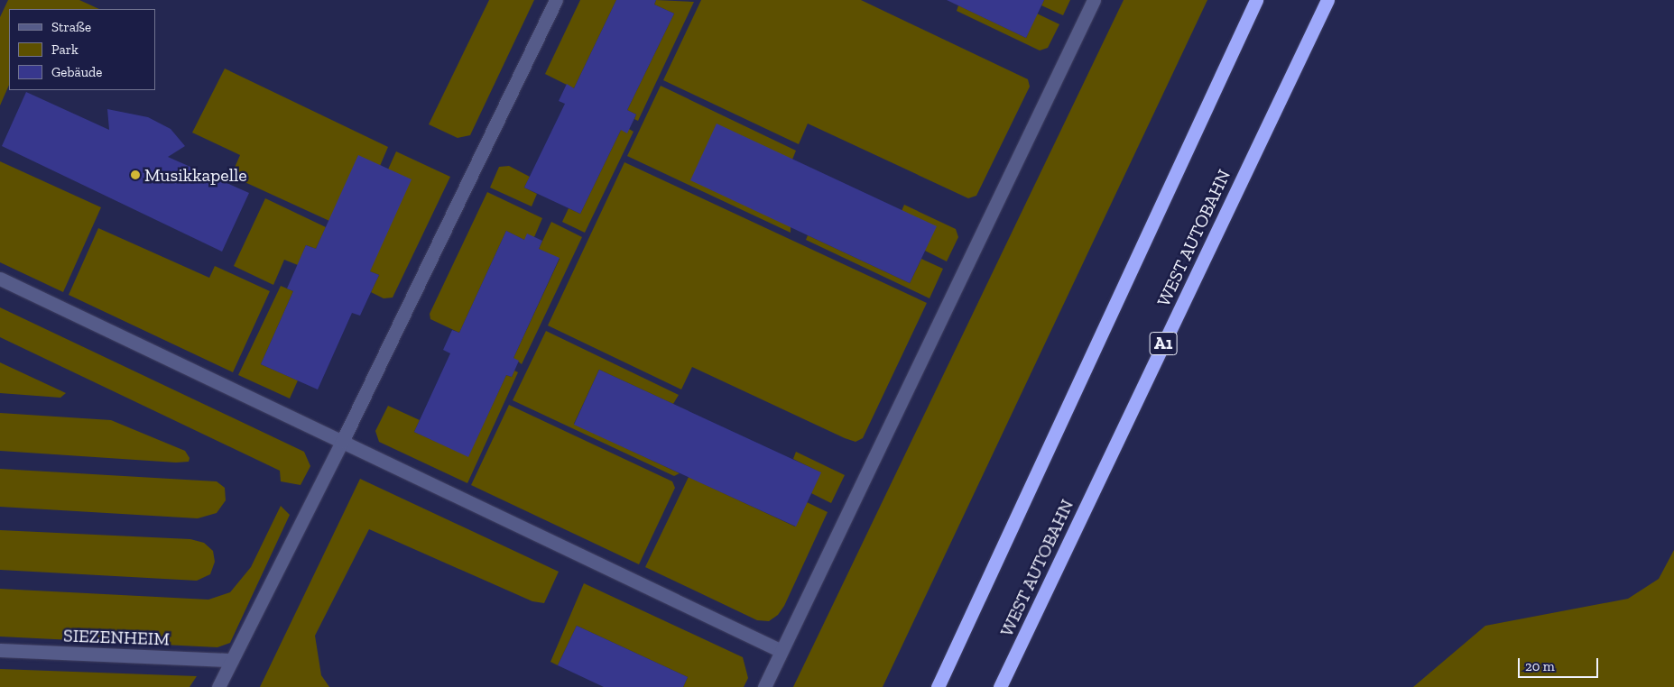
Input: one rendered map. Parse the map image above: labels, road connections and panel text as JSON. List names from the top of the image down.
{
  "streets": {
    "highway": ["WEST AUTOBAHN", "A1"],
    "lane": ["SIEZENHEIM"]
  },
  "places": ["Musikkapelle"],
  "legend": ["Straße", "Park", "Gebäude"],
  "scale_bar": "20 m"
}
